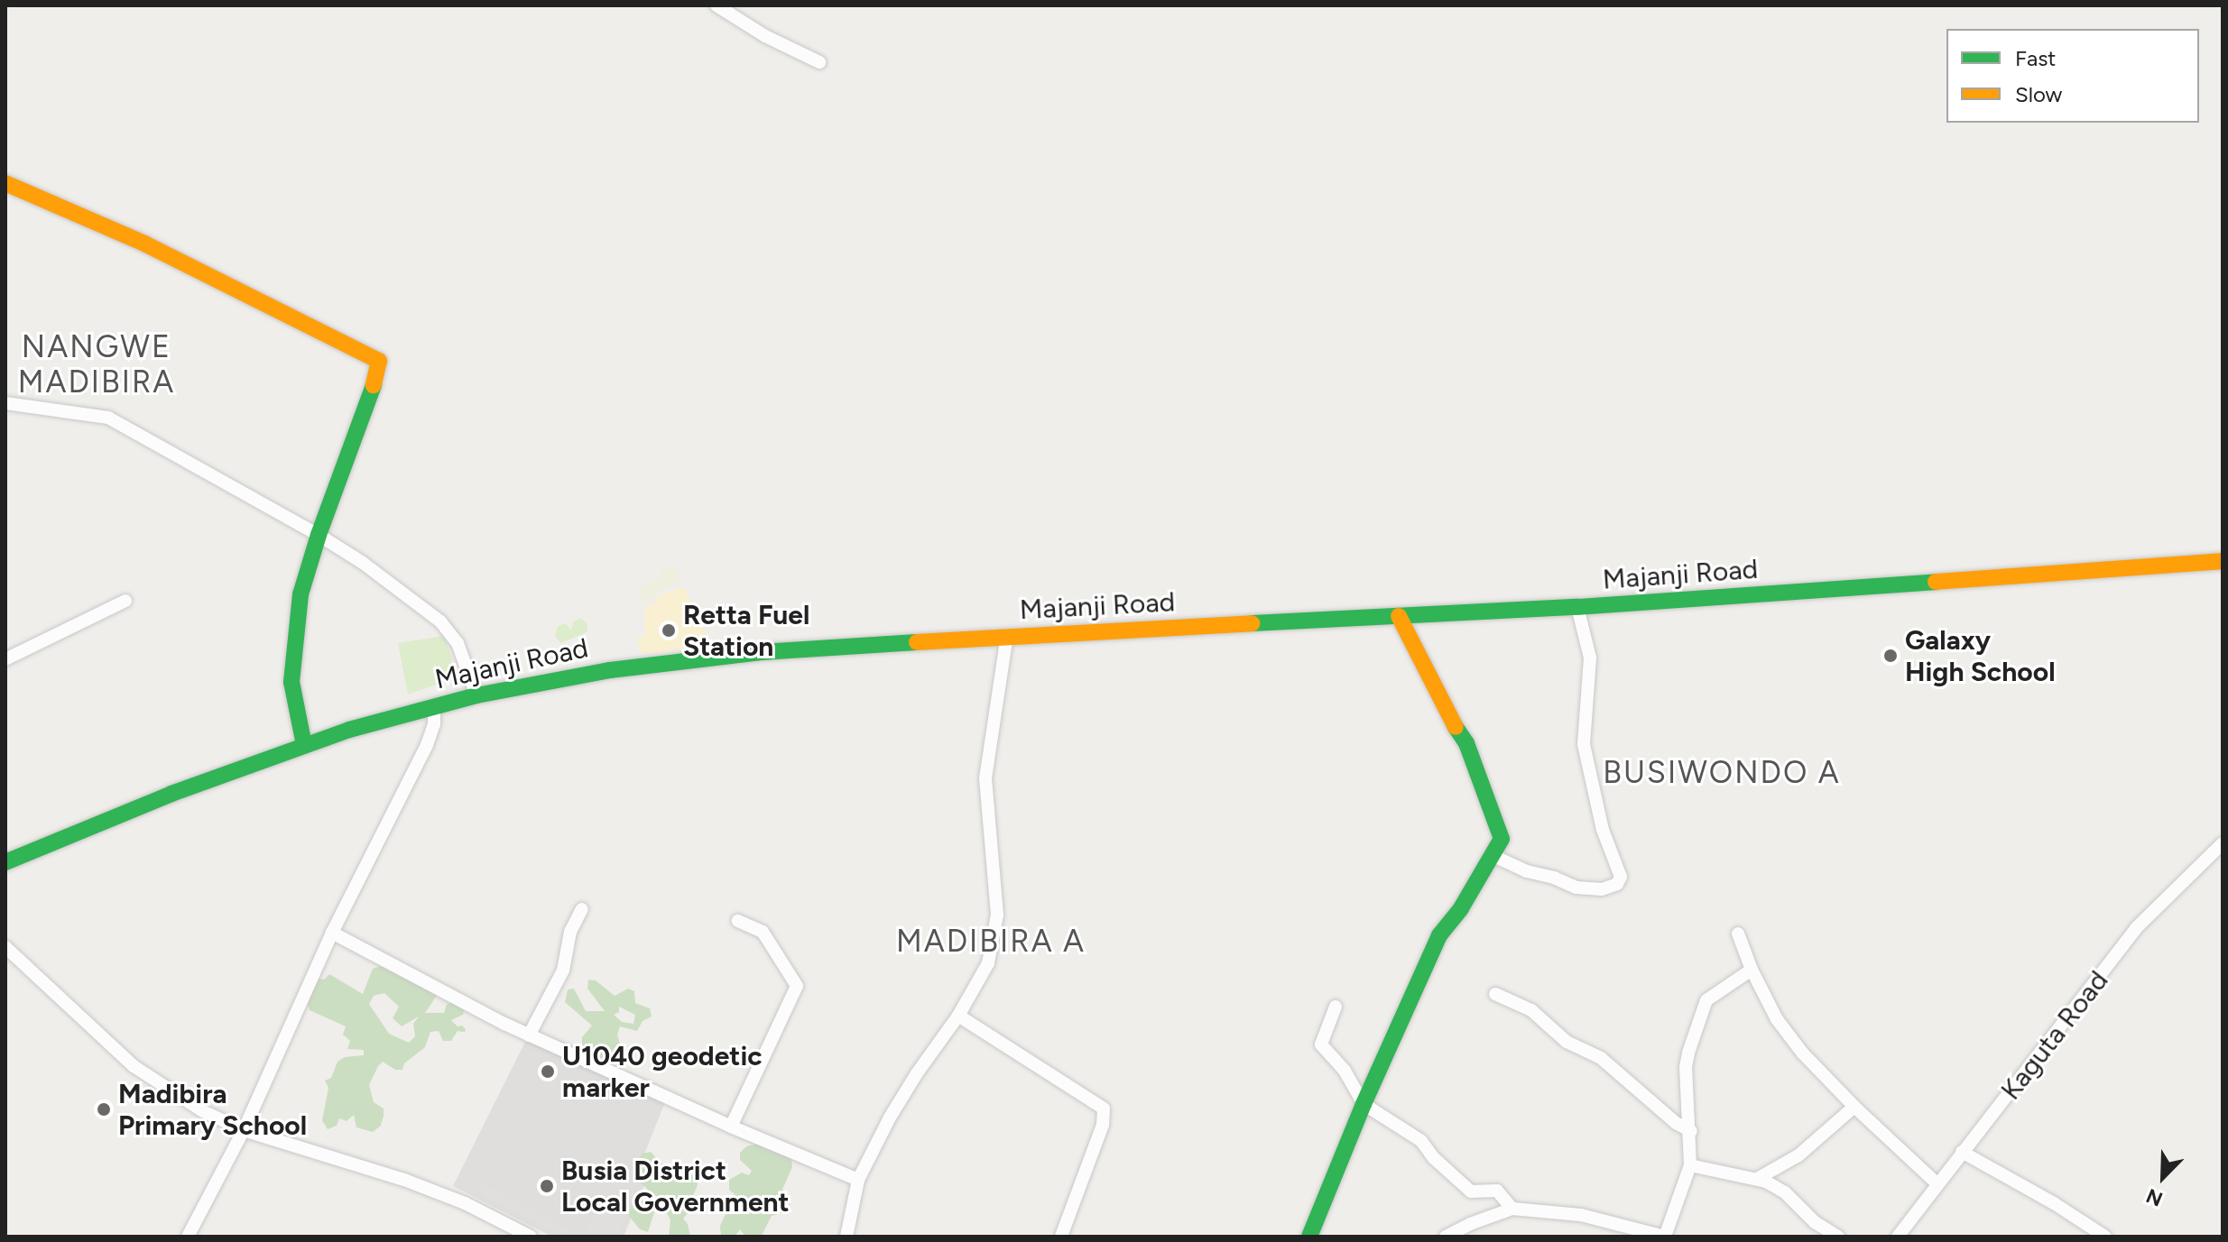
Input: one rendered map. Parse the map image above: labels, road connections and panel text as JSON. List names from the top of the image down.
{
  "streets": {
    "main road": ["Majanji Road"],
    "street": ["Kaguta Road"]
  },
  "districts": ["NANGWE MADIBIRA", "BUSIWONDO A", "MADIBIRA A"],
  "places": [
    "Retta Fuel Station",
    "Galaxy High School",
    "U1040 geodetic marker",
    "Madibira Primary School",
    "Busia District Local Government"
  ],
  "legend": ["Fast", "Slow"],
  "north": "bottom left"
}
